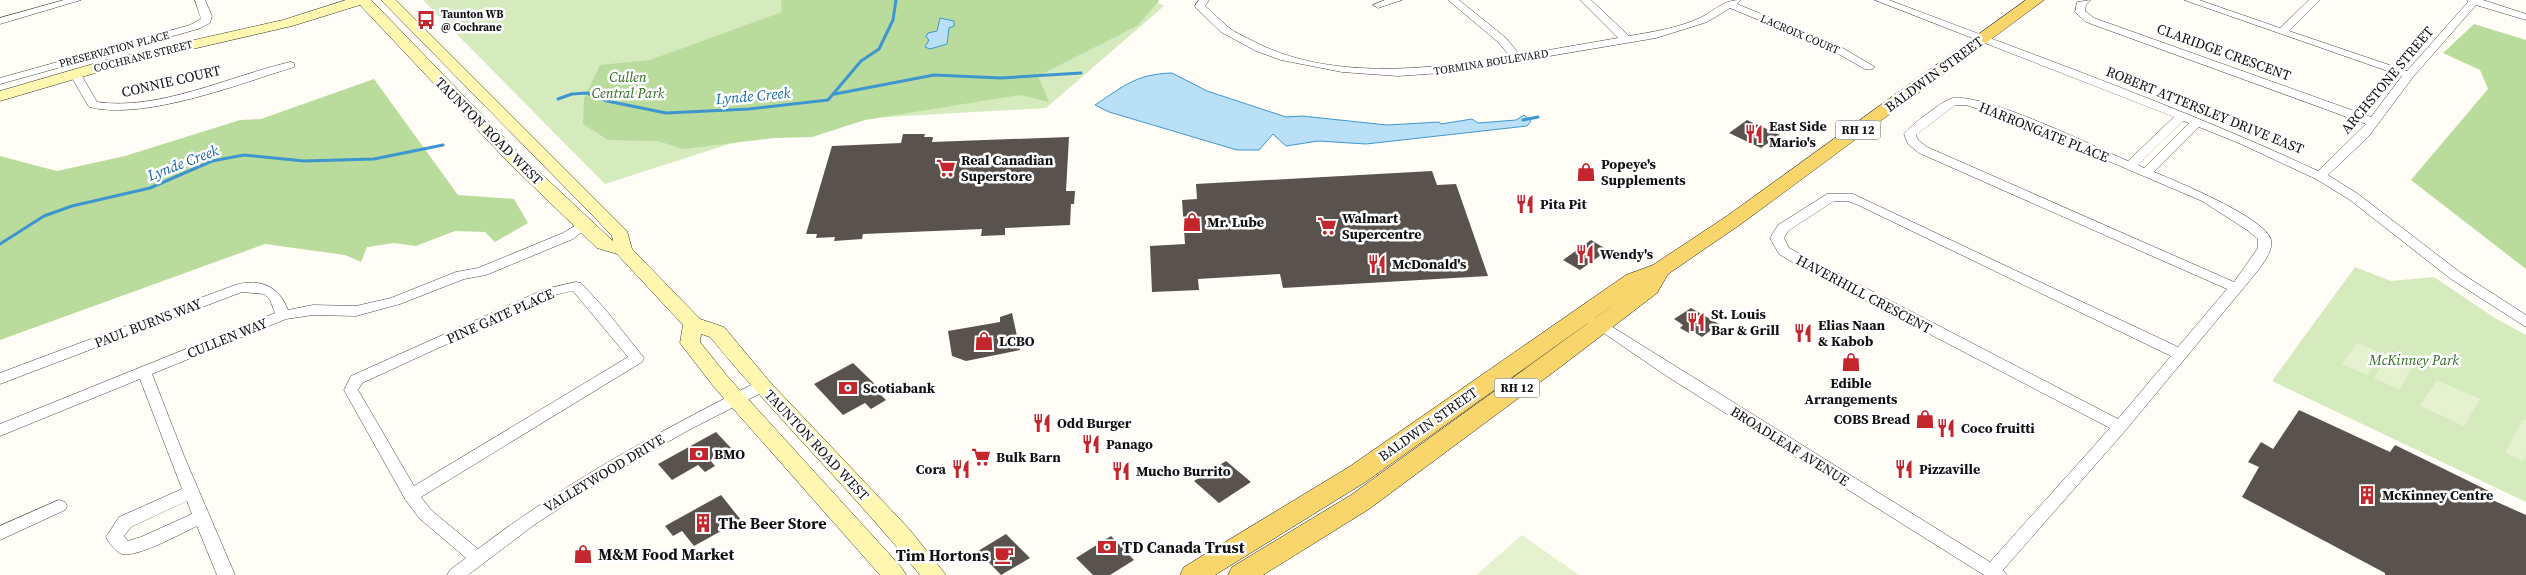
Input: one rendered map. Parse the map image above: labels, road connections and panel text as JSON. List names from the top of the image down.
{
  "streets": {
    "main road": [
      "COCHRANE STREET",
      "BALDWIN STREET",
      "RH 12",
      "TAUNTON ROAD WEST"
    ],
    "street": [
      "LACROIX COURT",
      "PRESERVATION PLACE",
      "CLARIDGE CRESCENT",
      "TORMINA BOULEVARD",
      "ARCHSTONE STREET",
      "CONNIE COURT",
      "ROBERT ATTERSLEY DRIVE EAST",
      "HARRONGATE PLACE",
      "HAVERHILL CRESCENT",
      "PINE GATE PLACE",
      "PAUL BURNS WAY",
      "CULLEN WAY",
      "BROADLEAF AVENUE",
      "VALLEYWOOD DRIVE"
    ]
  },
  "crossings": [
    ["LACROIX COURT", "TORMINA BOULEVARD"],
    ["CLARIDGE CRESCENT", "ARCHSTONE STREET"],
    ["COCHRANE STREET", "CONNIE COURT"],
    ["COCHRANE STREET", "TAUNTON ROAD WEST"],
    ["BALDWIN STREET", "ROBERT ATTERSLEY DRIVE EAST"],
    ["BALDWIN STREET", "BROADLEAF AVENUE"],
    ["ARCHSTONE STREET", "ROBERT ATTERSLEY DRIVE EAST"],
    ["TAUNTON ROAD WEST", "CULLEN WAY"],
    ["TAUNTON ROAD WEST", "VALLEYWOOD DRIVE"],
    ["HARRONGATE PLACE", "HAVERHILL CRESCENT"],
    ["HARRONGATE PLACE", "BROADLEAF AVENUE"],
    ["PINE GATE PLACE", "VALLEYWOOD DRIVE"],
    ["PAUL BURNS WAY", "CULLEN WAY"]
  ],
  "water": ["Lynde Creek"],
  "parks": ["Cullen Central Park", "McKinney Park"],
  "places": {
    "bus stop": ["Taunton WB @ Cochrane"],
    "restaurant": [
      "East Side Mario's",
      "Pita Pit",
      "Wendy's",
      "McDonald's",
      "St. Louis Bar & Grill",
      "Elias Naan & Kabob",
      "Odd Burger",
      "Coco fruitti",
      "Panago",
      "Cora",
      "Pizzaville",
      "Mucho Burrito"
    ],
    "supermarket": ["Real Canadian Superstore", "Walmart Supercentre", "Bulk Barn"],
    "shop": [
      "Popeye's Supplements",
      "Mr. Lube",
      "LCBO",
      "Edible Arrangements",
      "COBS Bread",
      "M&M Food Market"
    ],
    "bank": ["Scotiabank", "BMO", "TD Canada Trust"],
    "building": ["McKinney Centre", "The Beer Store"],
    "cafe": ["Tim Hortons"]
  }
}
